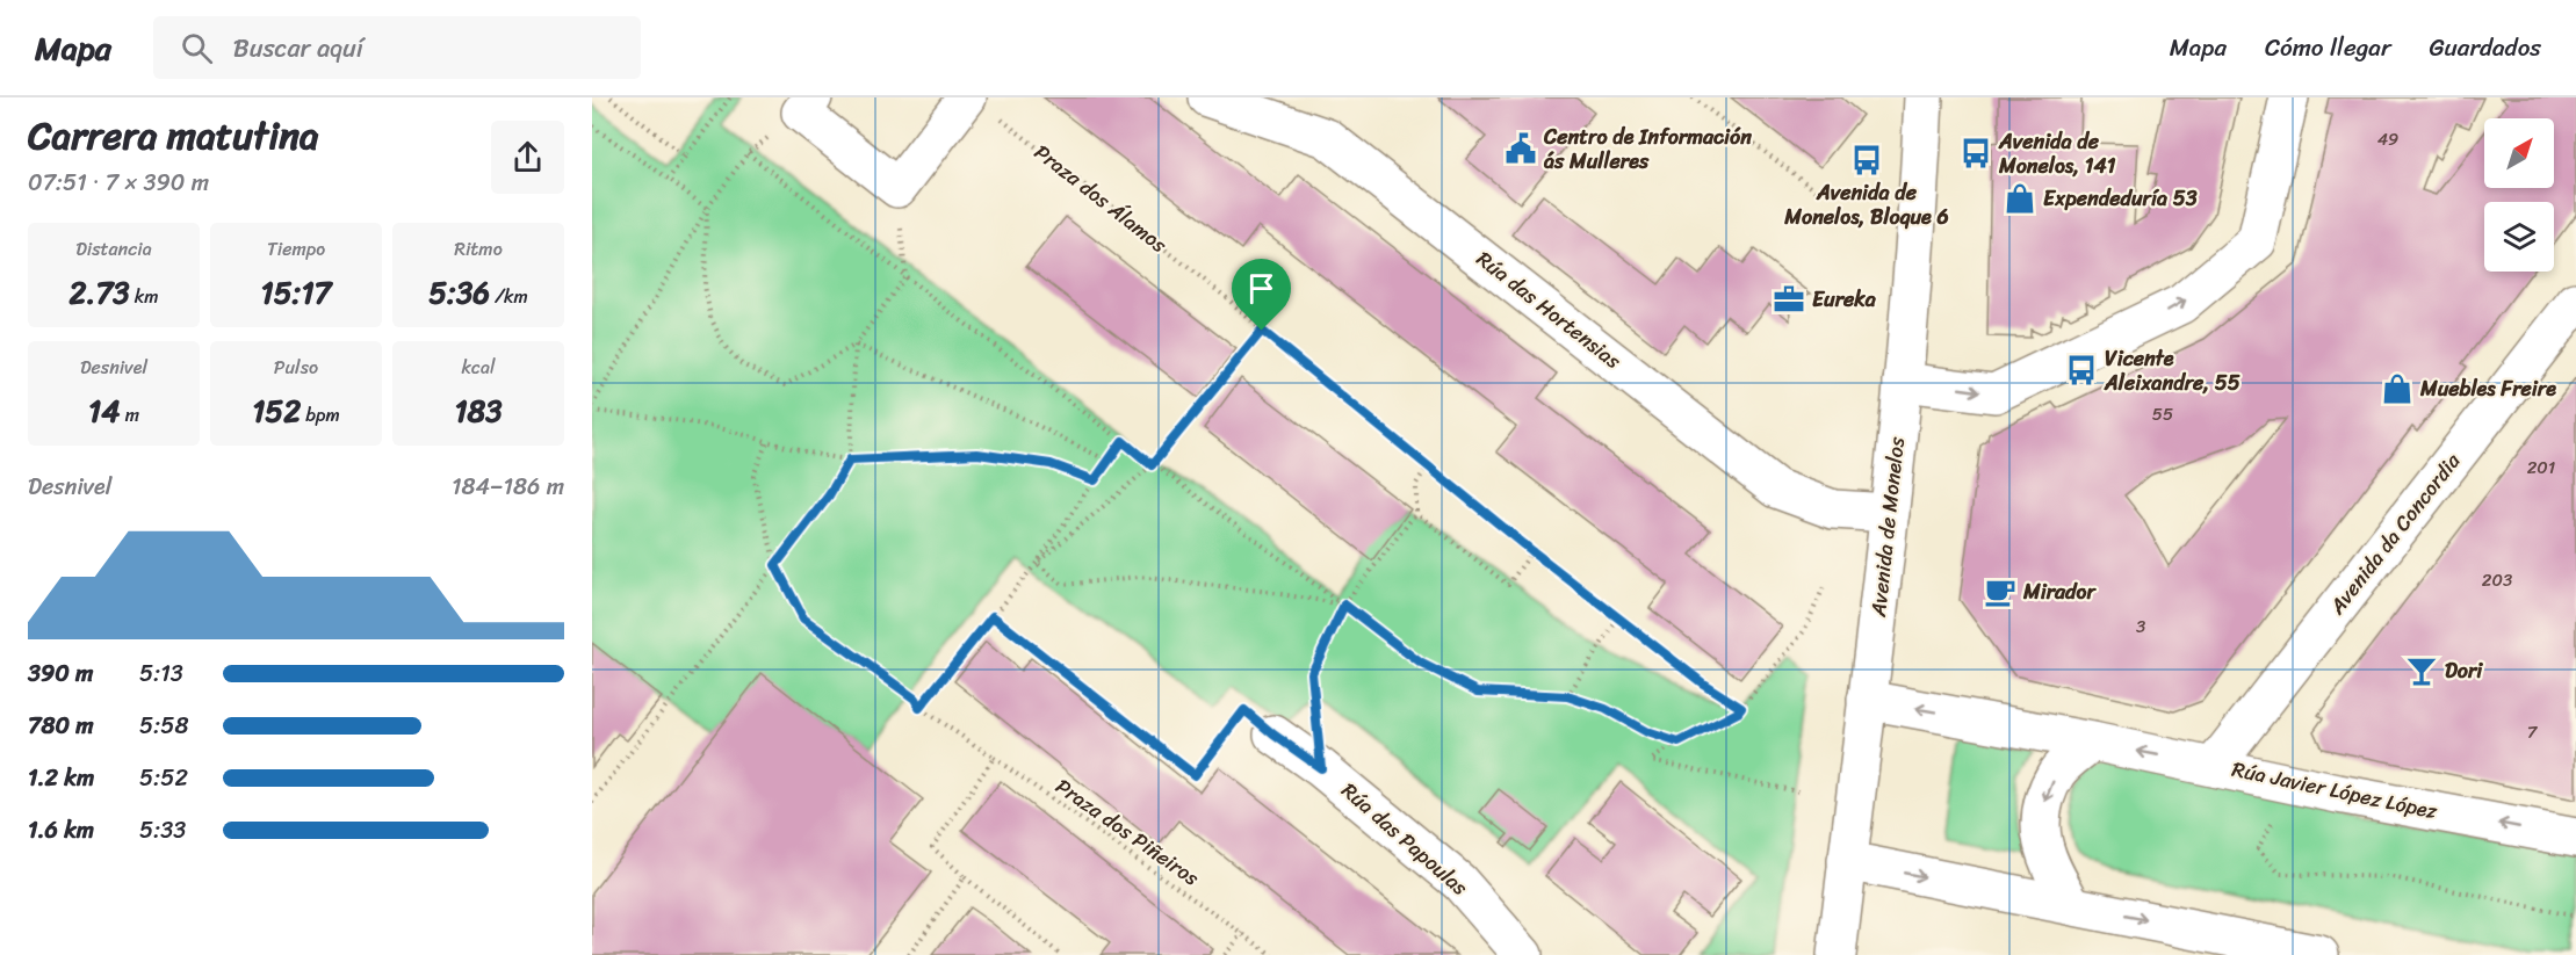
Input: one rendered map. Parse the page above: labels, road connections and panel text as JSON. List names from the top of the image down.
{
  "streets": {
    "street": [
      "Rúa das Hortensias",
      "Avenida de Monelos",
      "Avenida da Concordia",
      "Rúa Javier López López",
      "Rúa das Papoulas"
    ],
    "path": ["Praza dos Álamos", "Praza dos Piñeiros"]
  },
  "crossings": [
    ["Rúa das Hortensias", "Avenida de Monelos"],
    ["Avenida de Monelos", "Rúa Javier López López"],
    ["Avenida da Concordia", "Rúa Javier López López"]
  ],
  "places": {
    "public building": ["Centro de Información ás Mulleres"],
    "bus stop": ["Avenida de Monelos, 141", "Avenida de Monelos, Bloque 6", "Vicente Aleixandre, 55"],
    "shop": ["Expendeduría 53", "Muebles Freire"],
    "office": ["Eureka"],
    "cafe": ["Mirador"],
    "bar": ["Dori"]
  },
  "house_numbers": [
    "49",
    "55",
    "201",
    "203",
    "3",
    "7"
  ],
  "north": "top right",
  "page": {
    "header": "Mapa",
    "search": "Buscar aquí",
    "nav": ["Mapa", "Cómo llegar", "Guardados"],
    "heading": ["Carrera matutina", "07:51 · 7 × 390 m"],
    "stats": [
      ["Distancia", "2.73 km"],
      ["Tiempo", "15:17"],
      ["Ritmo", "5:36 /km"],
      ["Desnivel", "14 m"],
      ["Pulso", "152 bpm"],
      ["kcal", "183"]
    ],
    "chart": ["Desnivel", "184–186 m"],
    "list": [
      {
        "name": "390 m",
        "note": "5:13"
      },
      {
        "name": "780 m",
        "note": "5:58"
      },
      {
        "name": "1.2 km",
        "note": "5:52"
      },
      {
        "name": "1.6 km",
        "note": "5:33"
      }
    ]
  }
}
